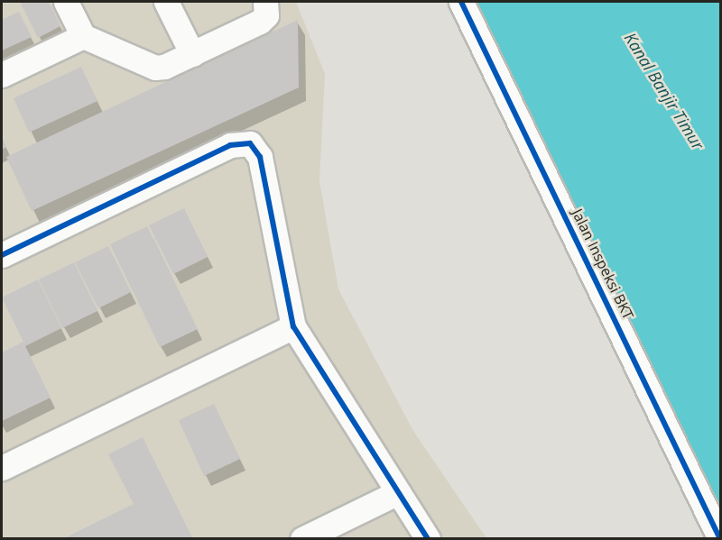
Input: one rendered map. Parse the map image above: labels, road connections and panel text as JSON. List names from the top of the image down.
{
  "streets": {
    "street": ["Jalan Inspeksi BKT"]
  },
  "water": ["Kanal Banjir Timur"]
}
